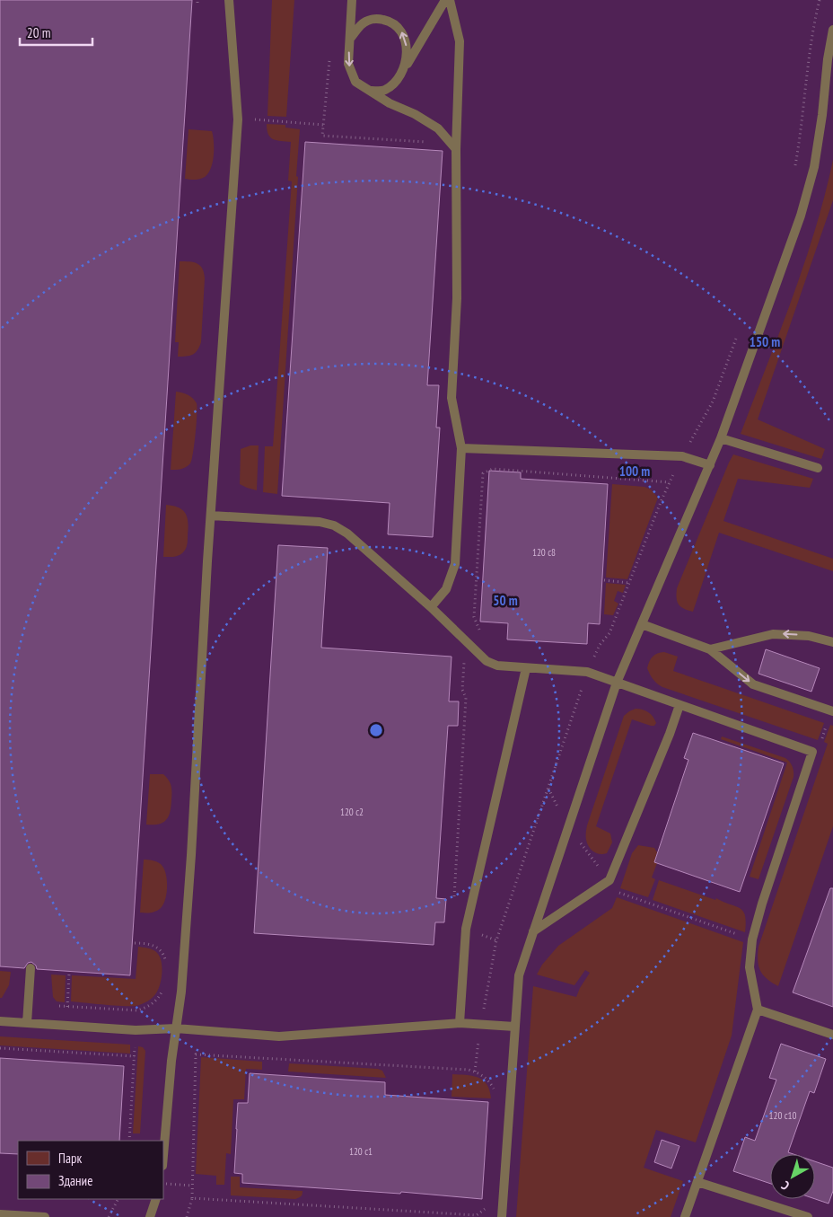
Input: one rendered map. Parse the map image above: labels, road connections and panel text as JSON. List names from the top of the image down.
{
  "house_numbers": [
    "120 с8",
    "120 с2",
    "120 с10",
    "120 с1"
  ],
  "legend": ["Парк", "Здание"],
  "scale_bar": "20 m",
  "north": "bottom left",
  "rings": ["150 m", "100 m", "50 m"]
}
